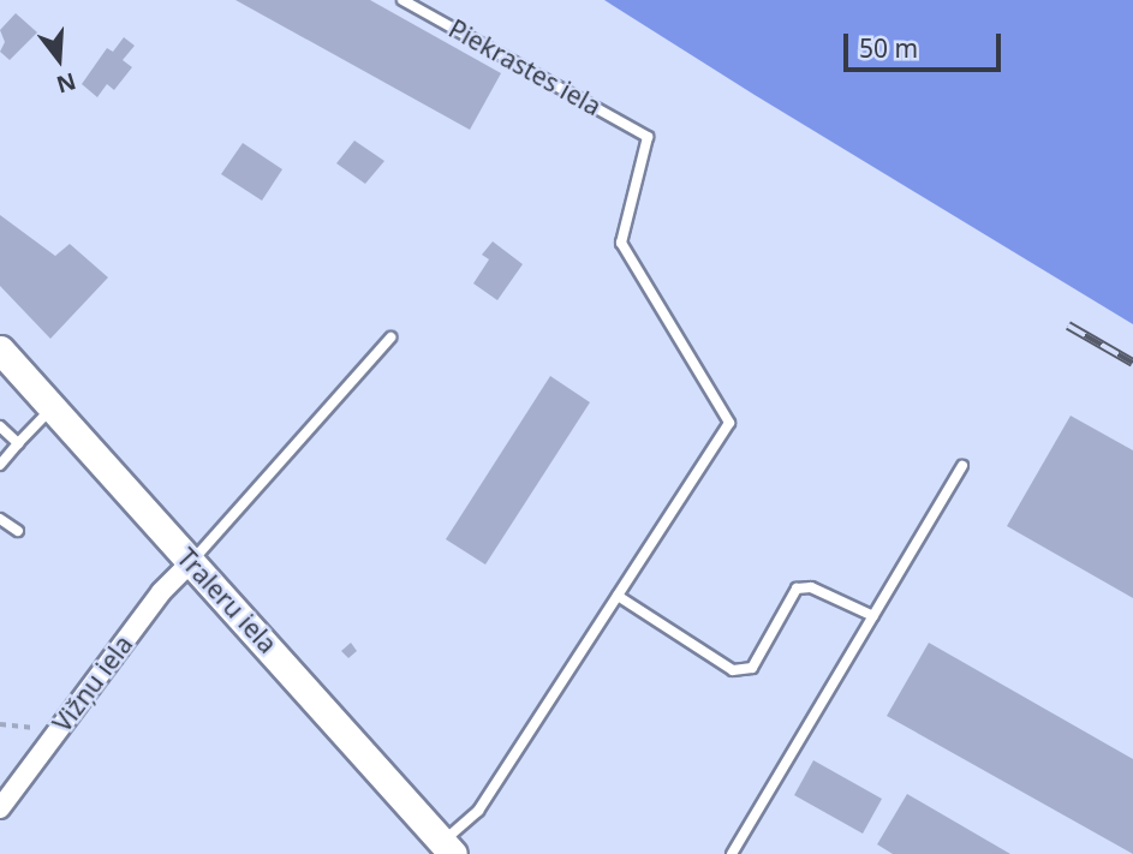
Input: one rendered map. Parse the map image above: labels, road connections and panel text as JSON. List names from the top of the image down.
{
  "streets": {
    "main road": ["Traleru iela"],
    "street": ["Vižņu iela"],
    "lane": ["Piekrastes iela"]
  },
  "crossings": [
    ["Traleru iela", "Vižņu iela"]
  ],
  "scale_bar": "50 m",
  "north": "bottom"
}
